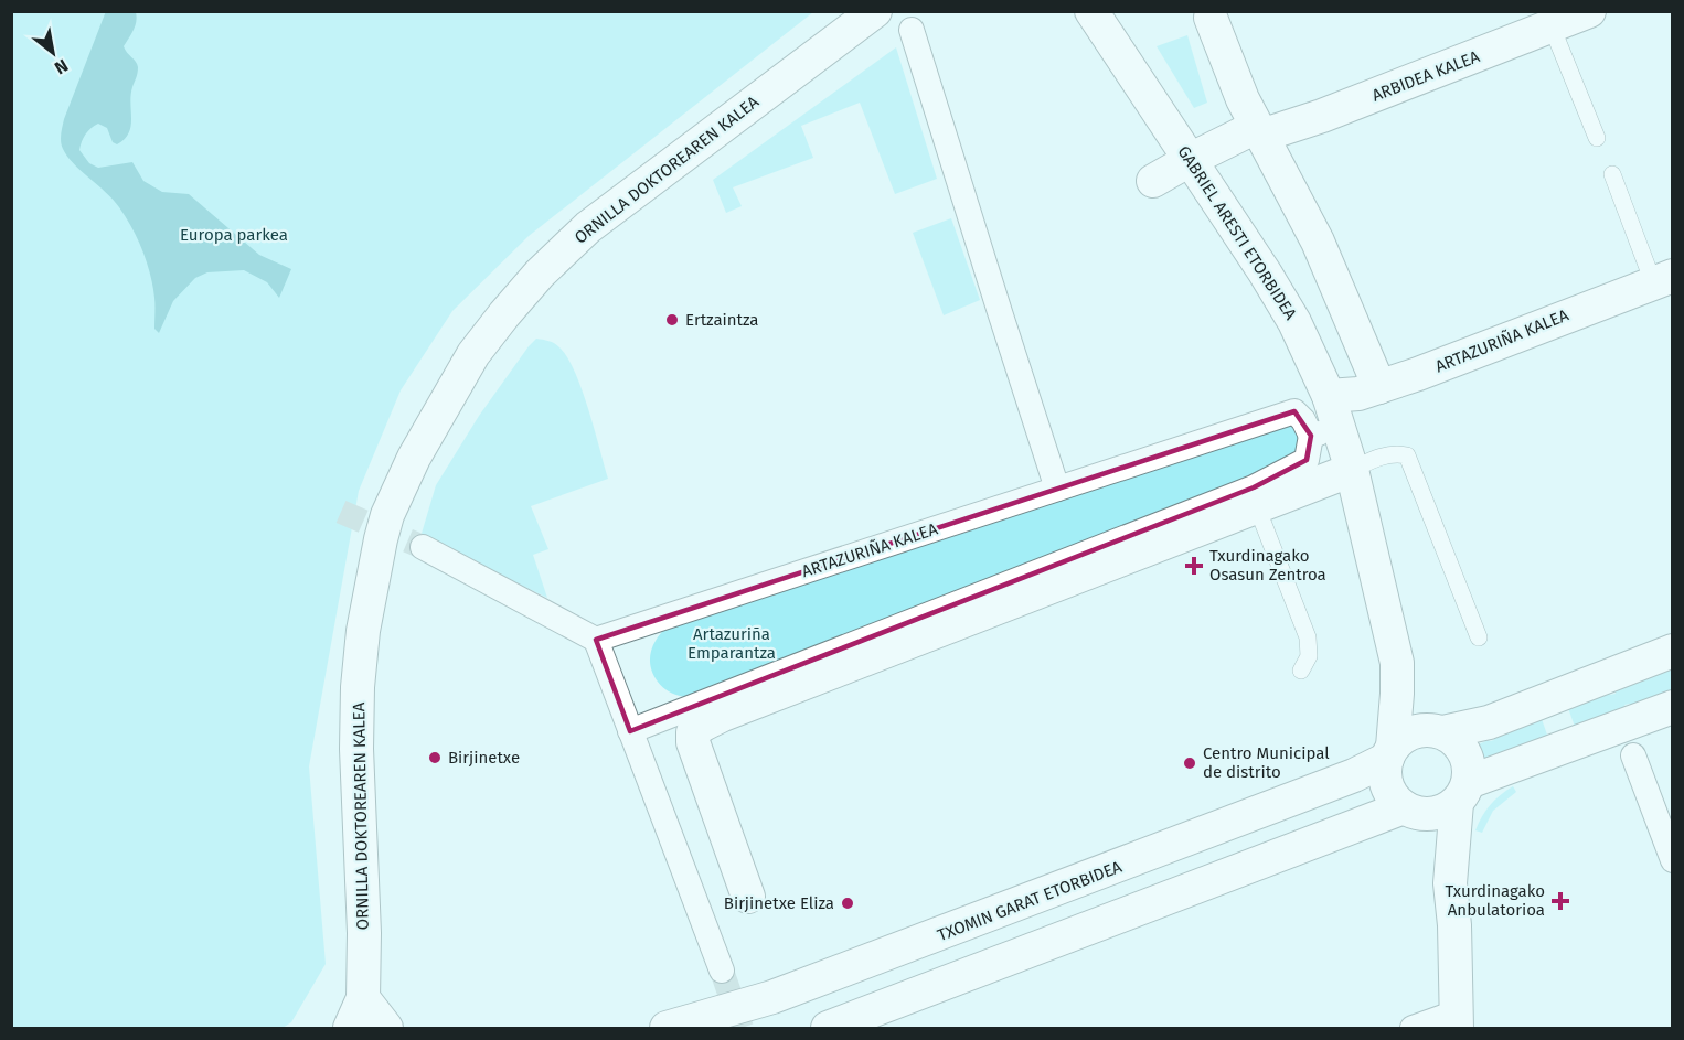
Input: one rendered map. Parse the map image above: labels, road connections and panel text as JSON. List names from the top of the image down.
{
  "streets": {
    "street": [
      "ARBIDEA KALEA",
      "ORNILLA DOKTOREAREN KALEA",
      "GABRIEL ARESTI ETORBIDEA",
      "ARTAZURIÑA KALEA",
      "TXOMIN GARAT ETORBIDEA"
    ]
  },
  "crossings": [
    ["ARBIDEA KALEA", "GABRIEL ARESTI ETORBIDEA"],
    ["GABRIEL ARESTI ETORBIDEA", "ARTAZURIÑA KALEA"]
  ],
  "parks": ["Europa parkea", "Artazuriña Emparantza"],
  "places": {
    "other": [
      "Ertzaintza",
      "Birjinetxe",
      "Centro Municipal de distrito",
      "Birjinetxe Eliza"
    ],
    "health": ["Txurdinagako Osasun Zentroa", "Txurdinagako Anbulatorioa"]
  },
  "north": "bottom right"
}
